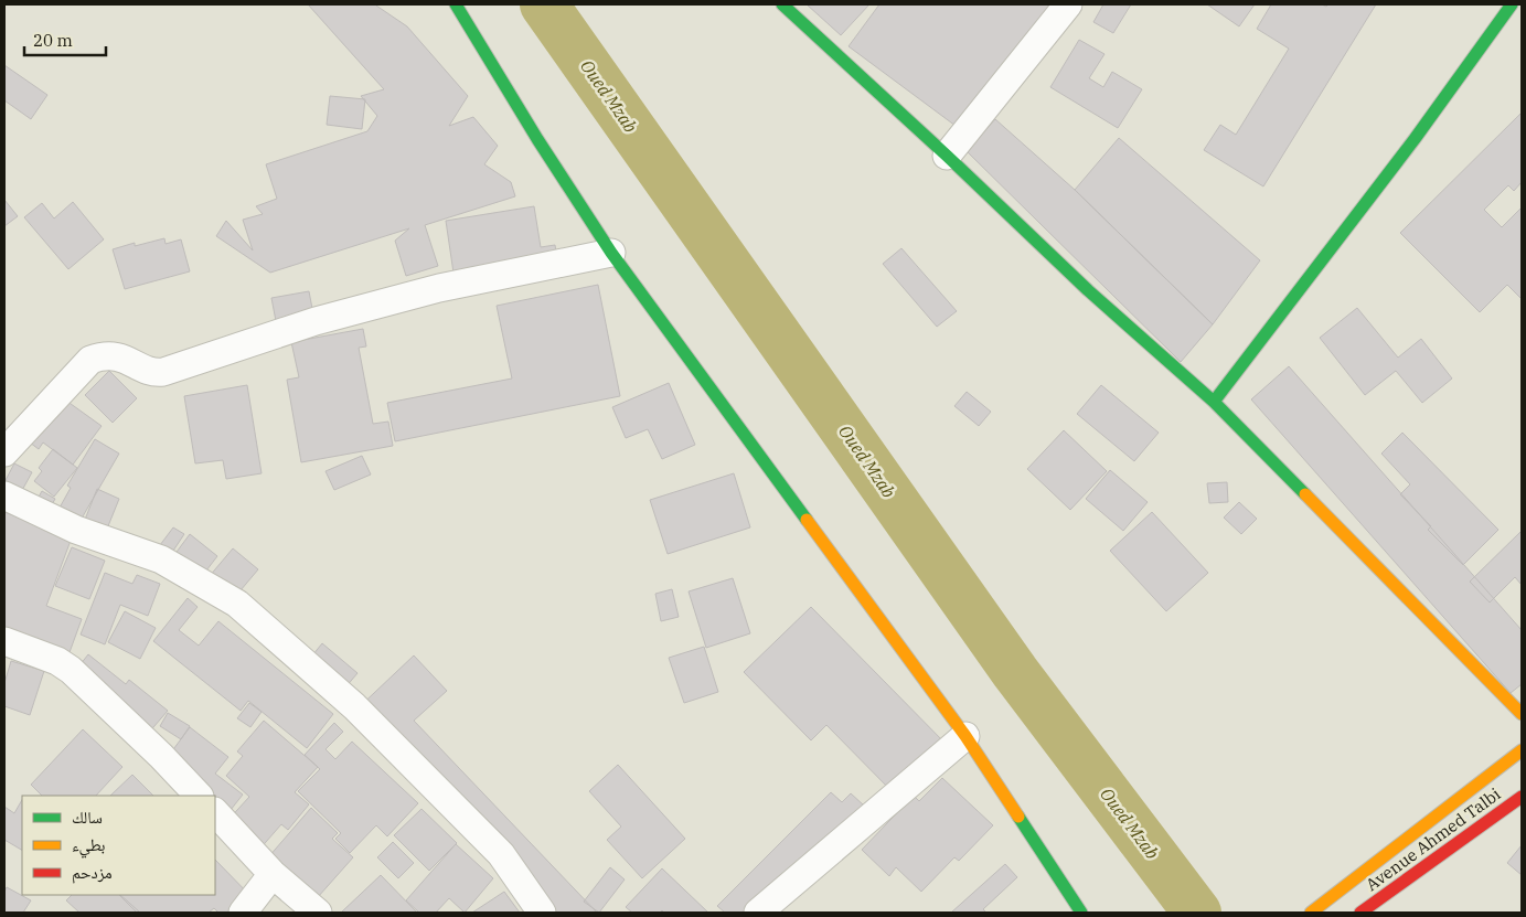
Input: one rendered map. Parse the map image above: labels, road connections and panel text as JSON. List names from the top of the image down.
{
  "streets": {
    "main road": ["Avenue Ahmed Talbi"]
  },
  "water": ["Oued Mzab"],
  "legend": ["سالك", "بطيء", "مزدحم"],
  "scale_bar": "20 m"
}
